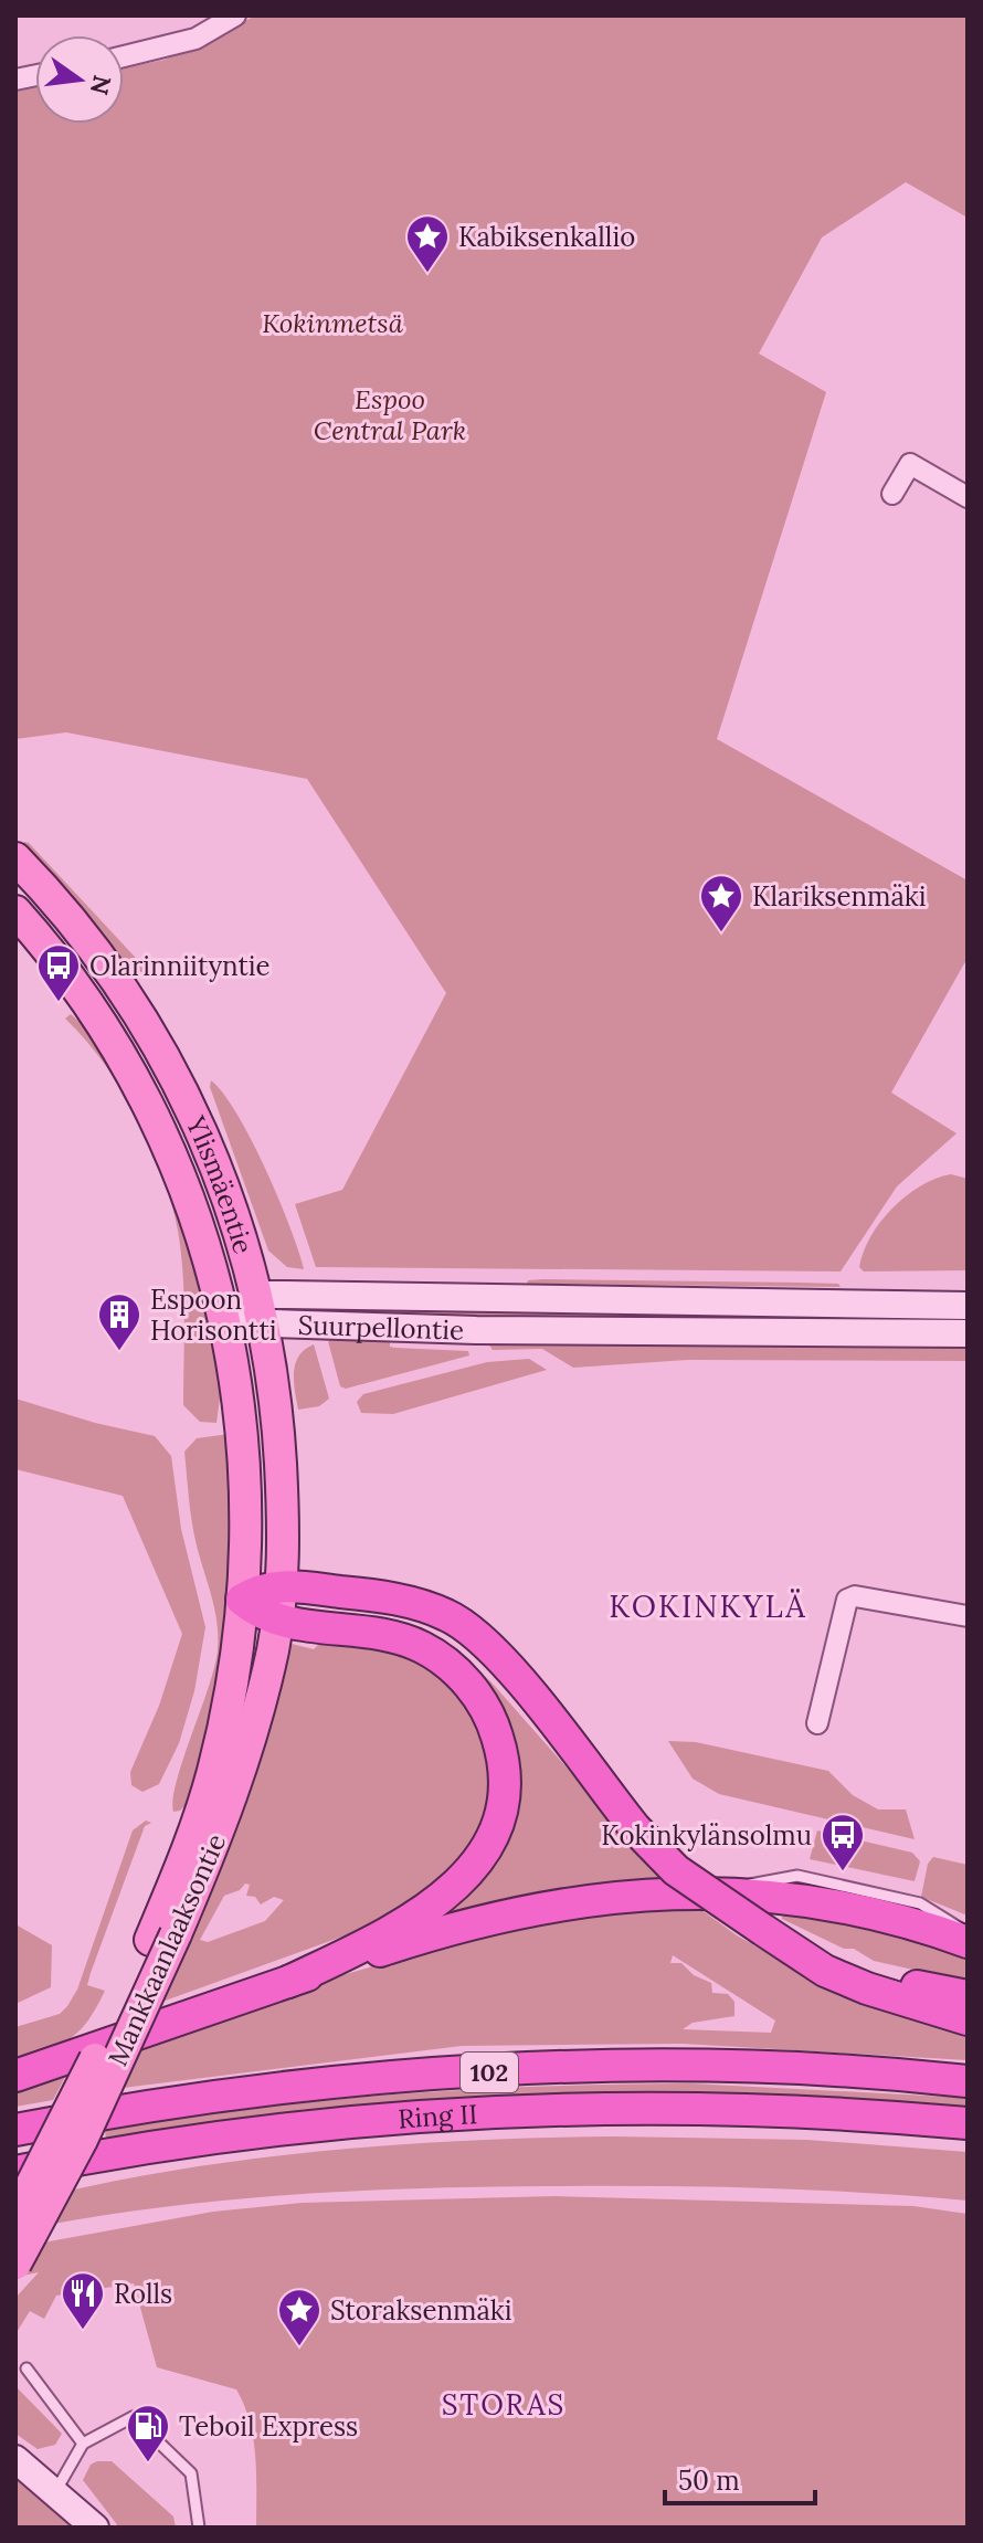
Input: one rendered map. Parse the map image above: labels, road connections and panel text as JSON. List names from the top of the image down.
{
  "streets": {
    "highway": ["102", "Ring II"],
    "main road": ["Ylismäentie", "Suurpellontie", "Mankkaanlaaksontie"]
  },
  "crossings": [
    ["Ylismäentie", "Suurpellontie"],
    ["Ylismäentie", "Mankkaanlaaksontie"]
  ],
  "districts": ["KOKINKYLÄ", "STORAS"],
  "parks": ["Kokinmetsä", "Espoo Central Park"],
  "places": {
    "place": ["Kabiksenkallio", "Klariksenmäki", "Storaksenmäki"],
    "bus stop": ["Olarinniityntie", "Kokinkylänsolmu"],
    "building": ["Espoon Horisontti"],
    "restaurant": ["Rolls"],
    "fuel station": ["Teboil Express"]
  },
  "scale_bar": "50 m",
  "north": "right"
}
